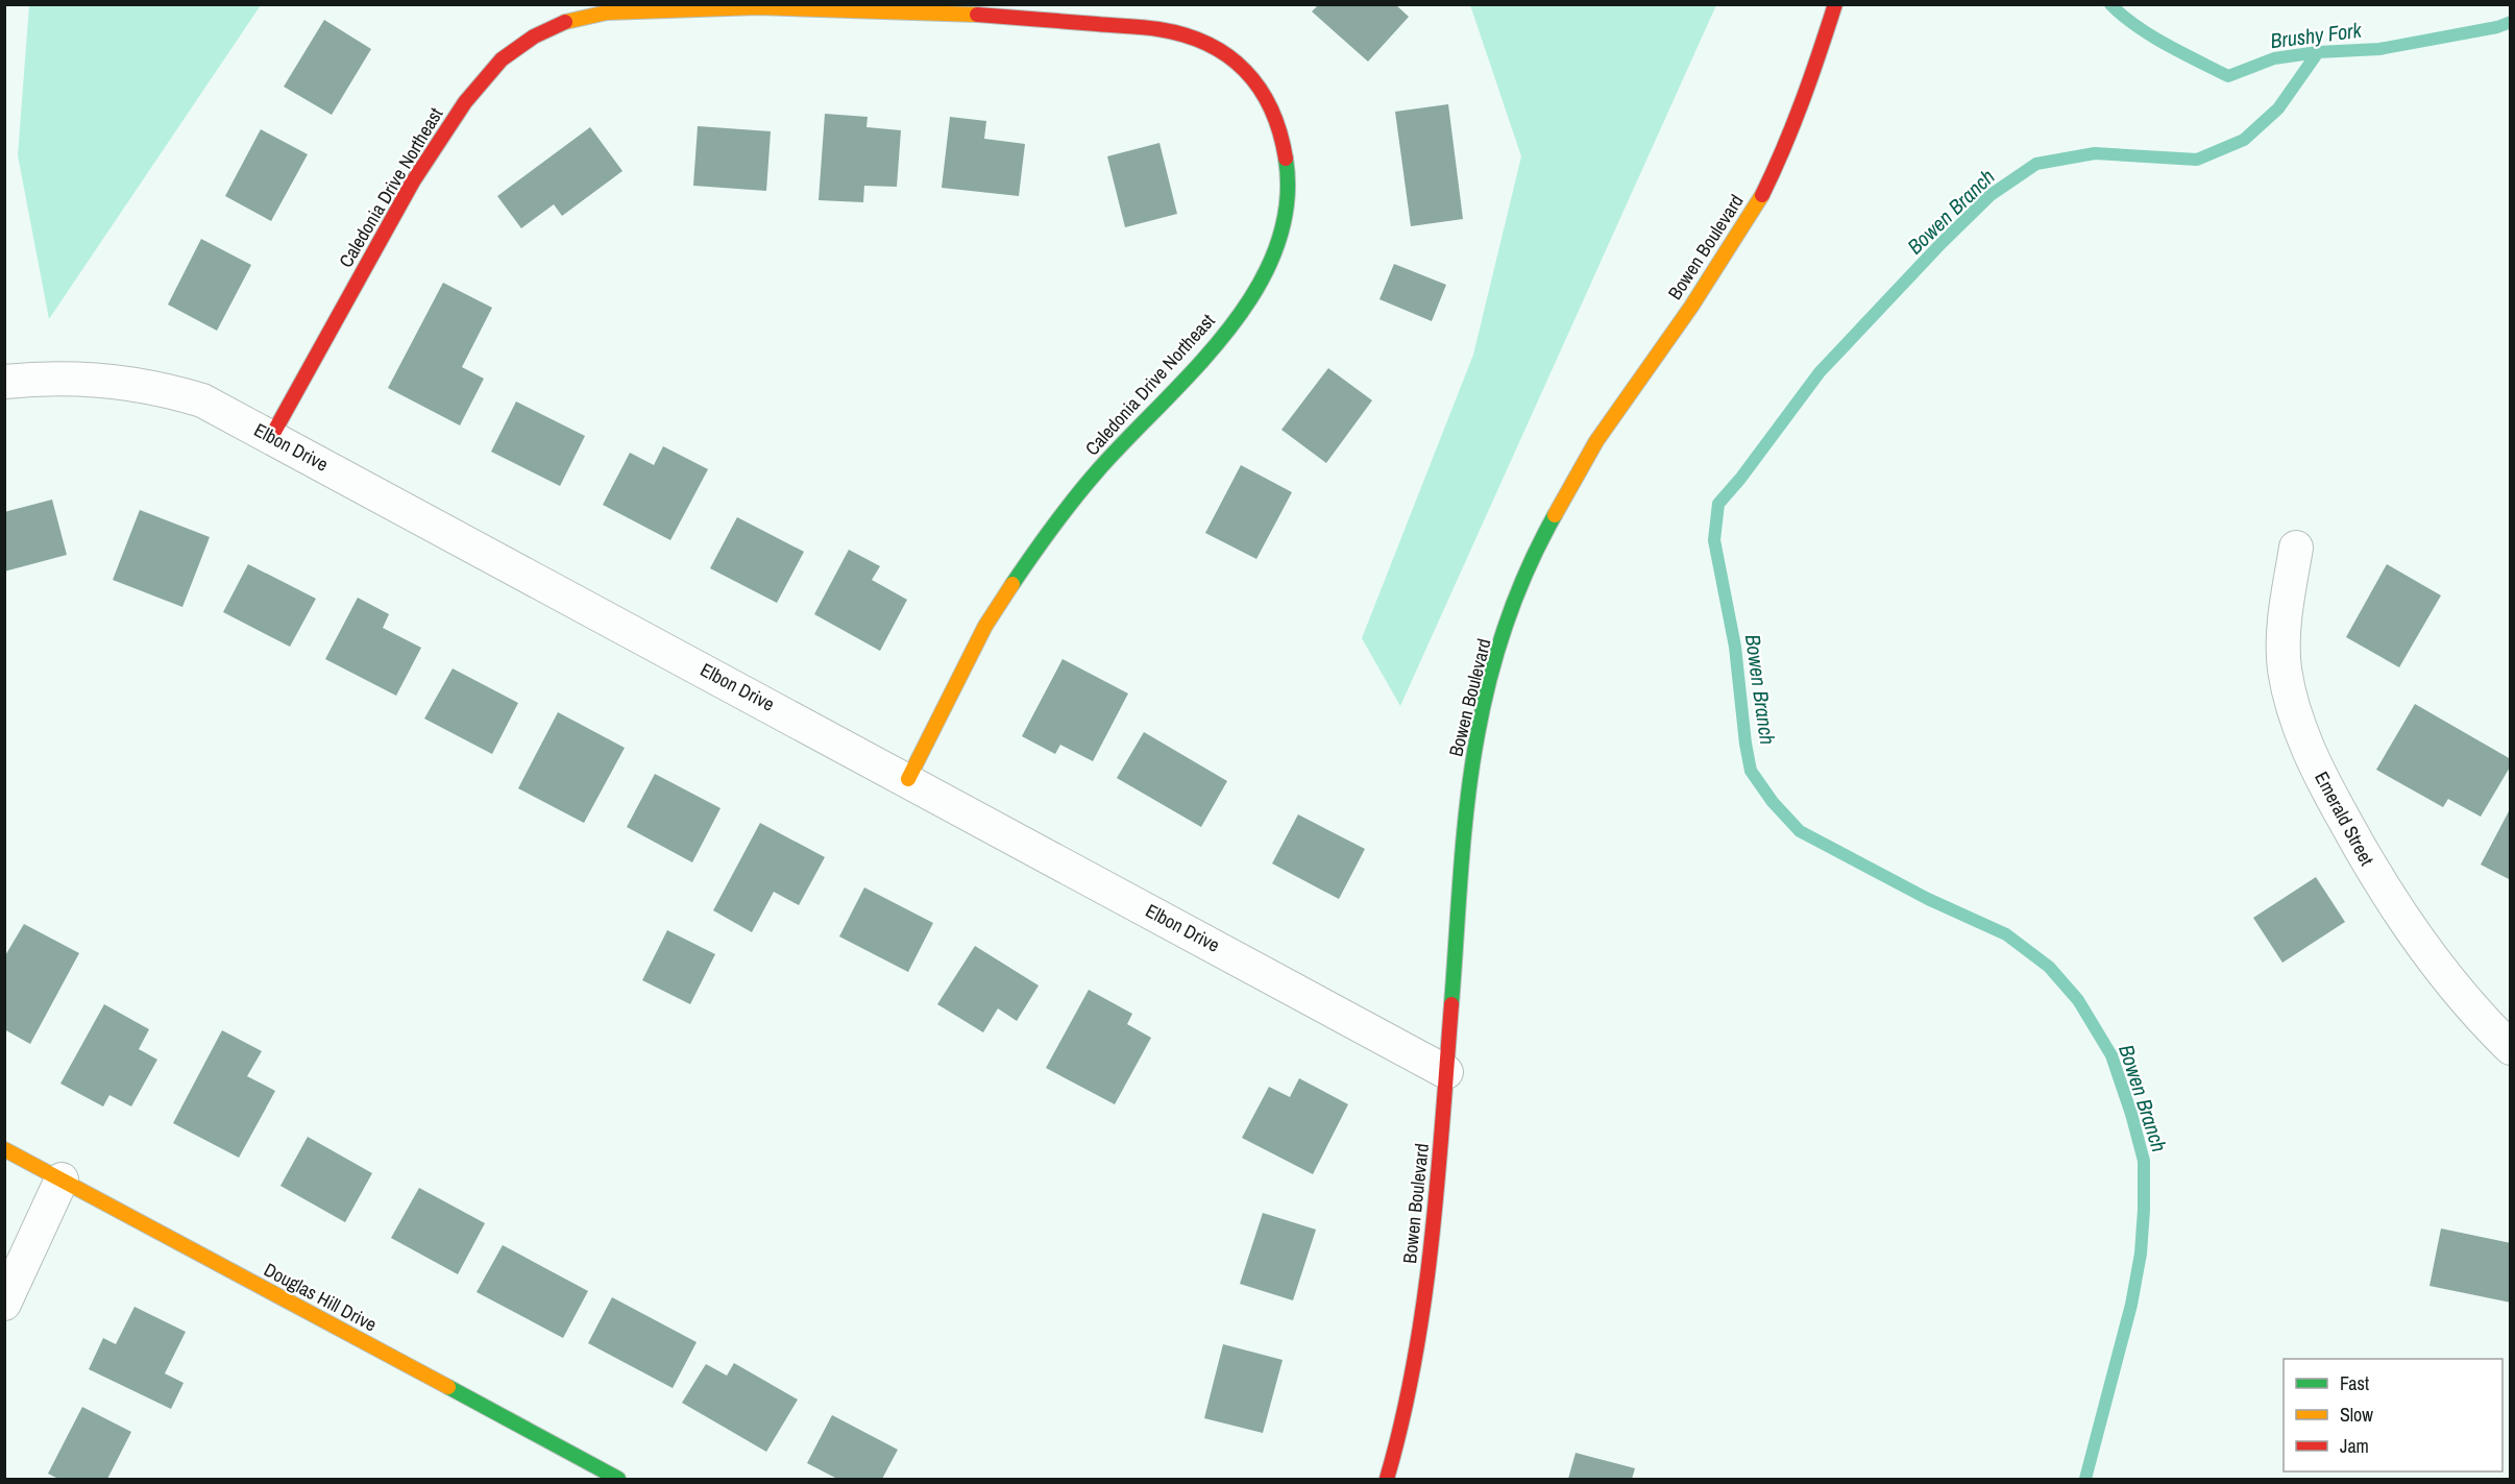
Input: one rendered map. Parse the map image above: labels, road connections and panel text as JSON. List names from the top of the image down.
{
  "streets": {
    "street": [
      "Caledonia Drive Northeast",
      "Bowen Boulevard",
      "Elbon Drive",
      "Emerald Street",
      "Douglas Hill Drive"
    ]
  },
  "crossings": [
    ["Caledonia Drive Northeast", "Elbon Drive"],
    ["Bowen Boulevard", "Elbon Drive"]
  ],
  "water": ["Brushy Fork", "Bowen Branch"],
  "legend": ["Fast", "Slow", "Jam"]
}
